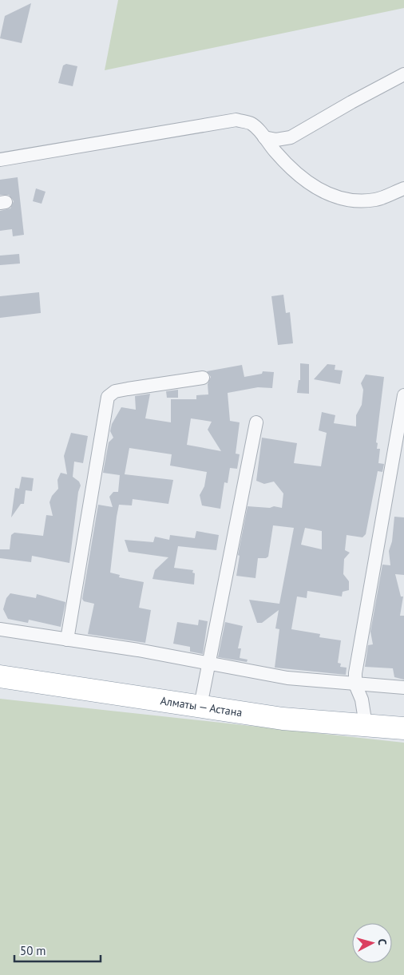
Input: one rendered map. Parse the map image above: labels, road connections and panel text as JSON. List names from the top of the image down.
{
  "streets": {
    "highway": ["Алматы — Астана"]
  },
  "scale_bar": "50 m",
  "north": "right"
}
